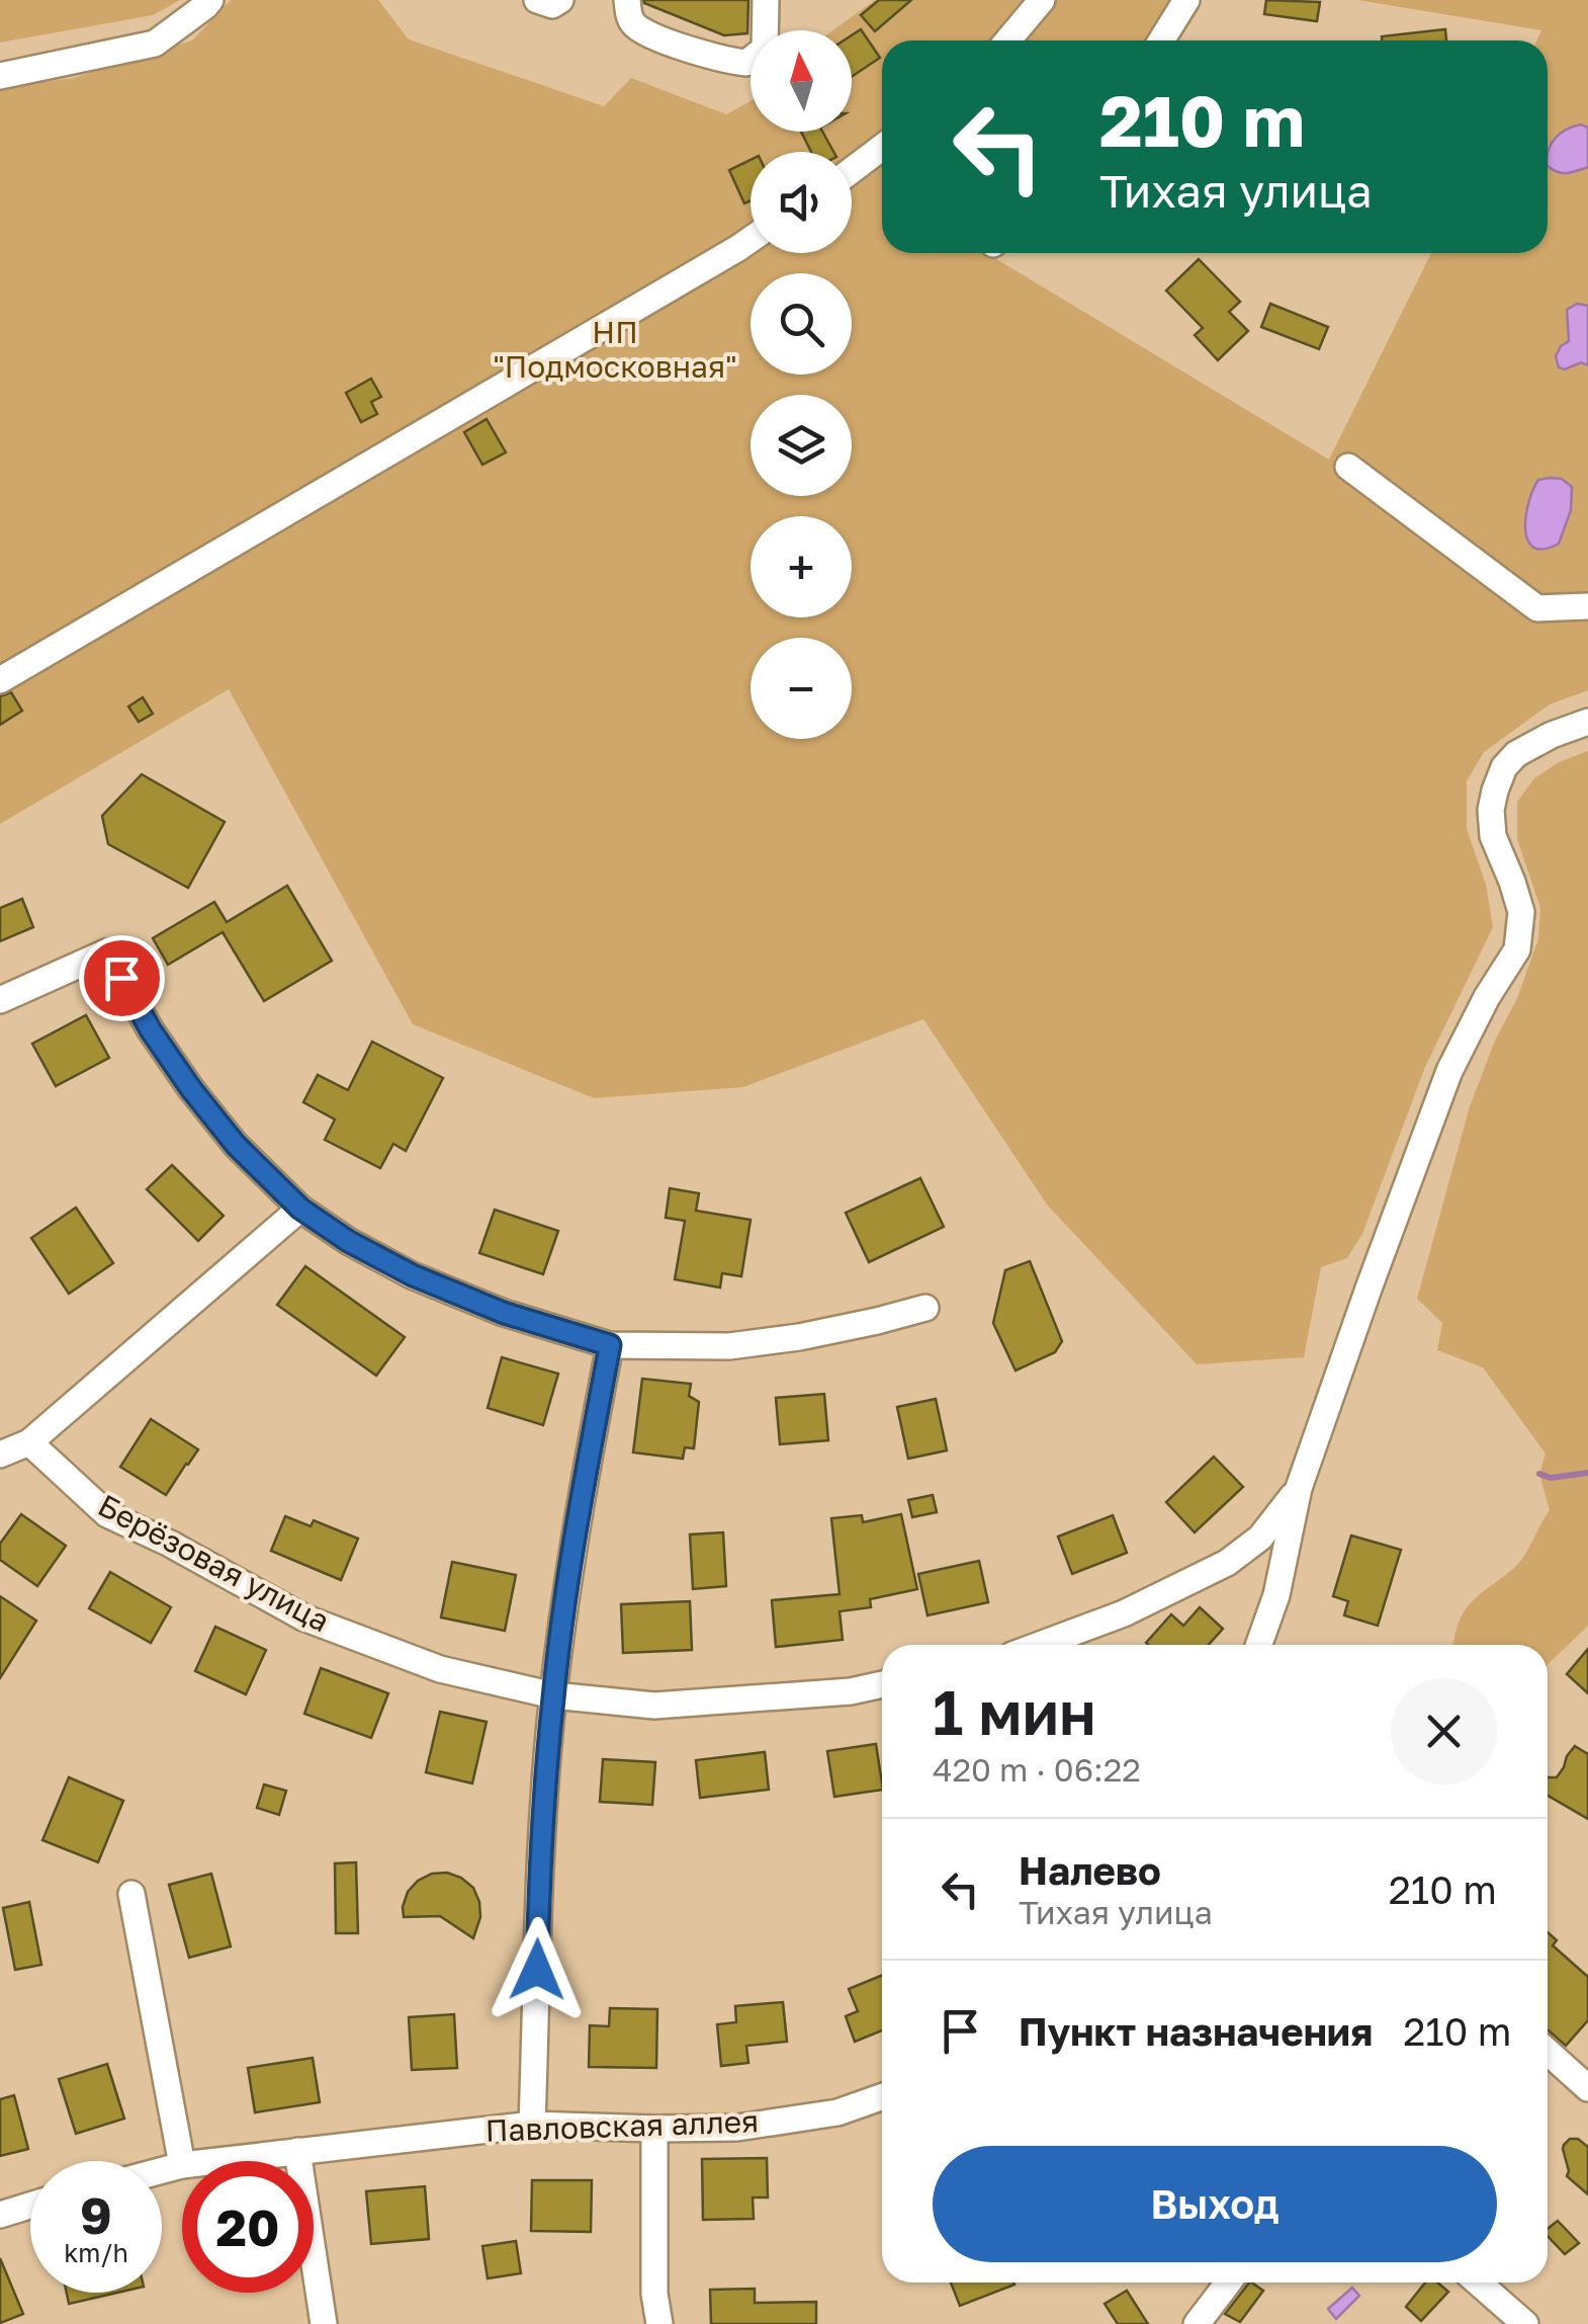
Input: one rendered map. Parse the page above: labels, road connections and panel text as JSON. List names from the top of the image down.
{
  "streets": {
    "street": ["Берёзовая улица", "Павловская аллея"]
  },
  "parks": ["НП \"Подмосковная\""],
  "north": "top",
  "page": {
    "map_buttons": ["+", "−"],
    "turn": ["210 m", "Тихая улица"],
    "heading": ["1 мин", "420 m · 06:22"],
    "list": [
      {
        "name": "Налево",
        "note": "Тихая улица",
        "value": "210 m"
      },
      {
        "name": "Пункт назначения",
        "value": "210 m"
      }
    ],
    "buttons": "Выход",
    "speed": "9 km/h",
    "limit": "20"
  }
}
